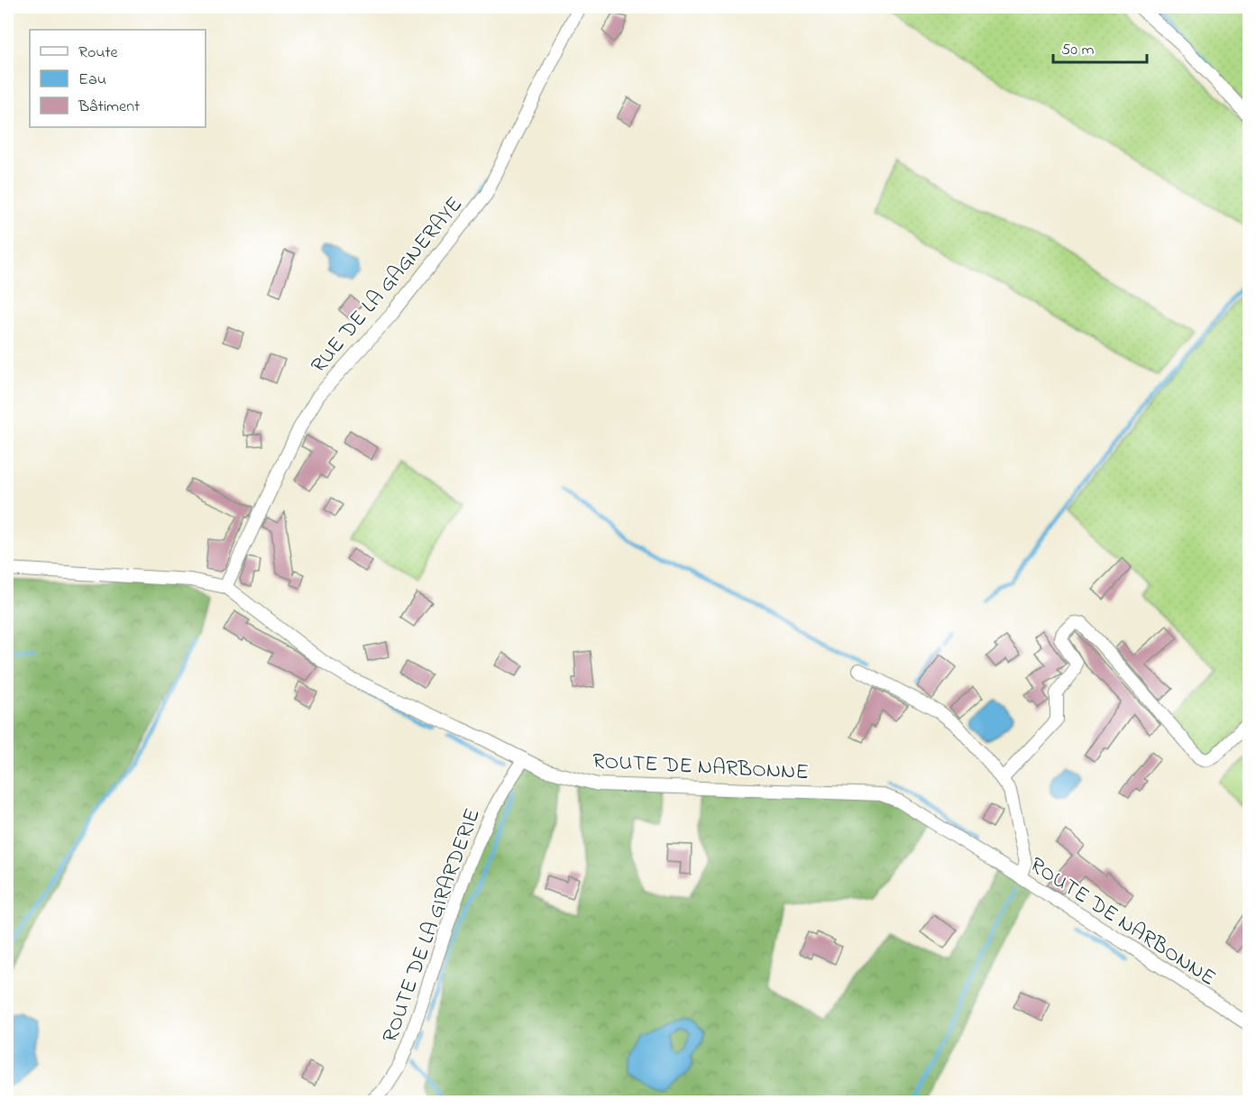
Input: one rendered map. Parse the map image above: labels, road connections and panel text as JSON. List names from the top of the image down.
{
  "streets": {
    "street": ["RUE DE LA GAGNERAYE", "ROUTE DE NARBONNE", "ROUTE DE LA GIRARDERIE"]
  },
  "crossings": [
    ["RUE DE LA GAGNERAYE", "ROUTE DE NARBONNE"],
    ["ROUTE DE NARBONNE", "ROUTE DE LA GIRARDERIE"]
  ],
  "legend": ["Route", "Eau", "Bâtiment"],
  "scale_bar": "50 m"
}
